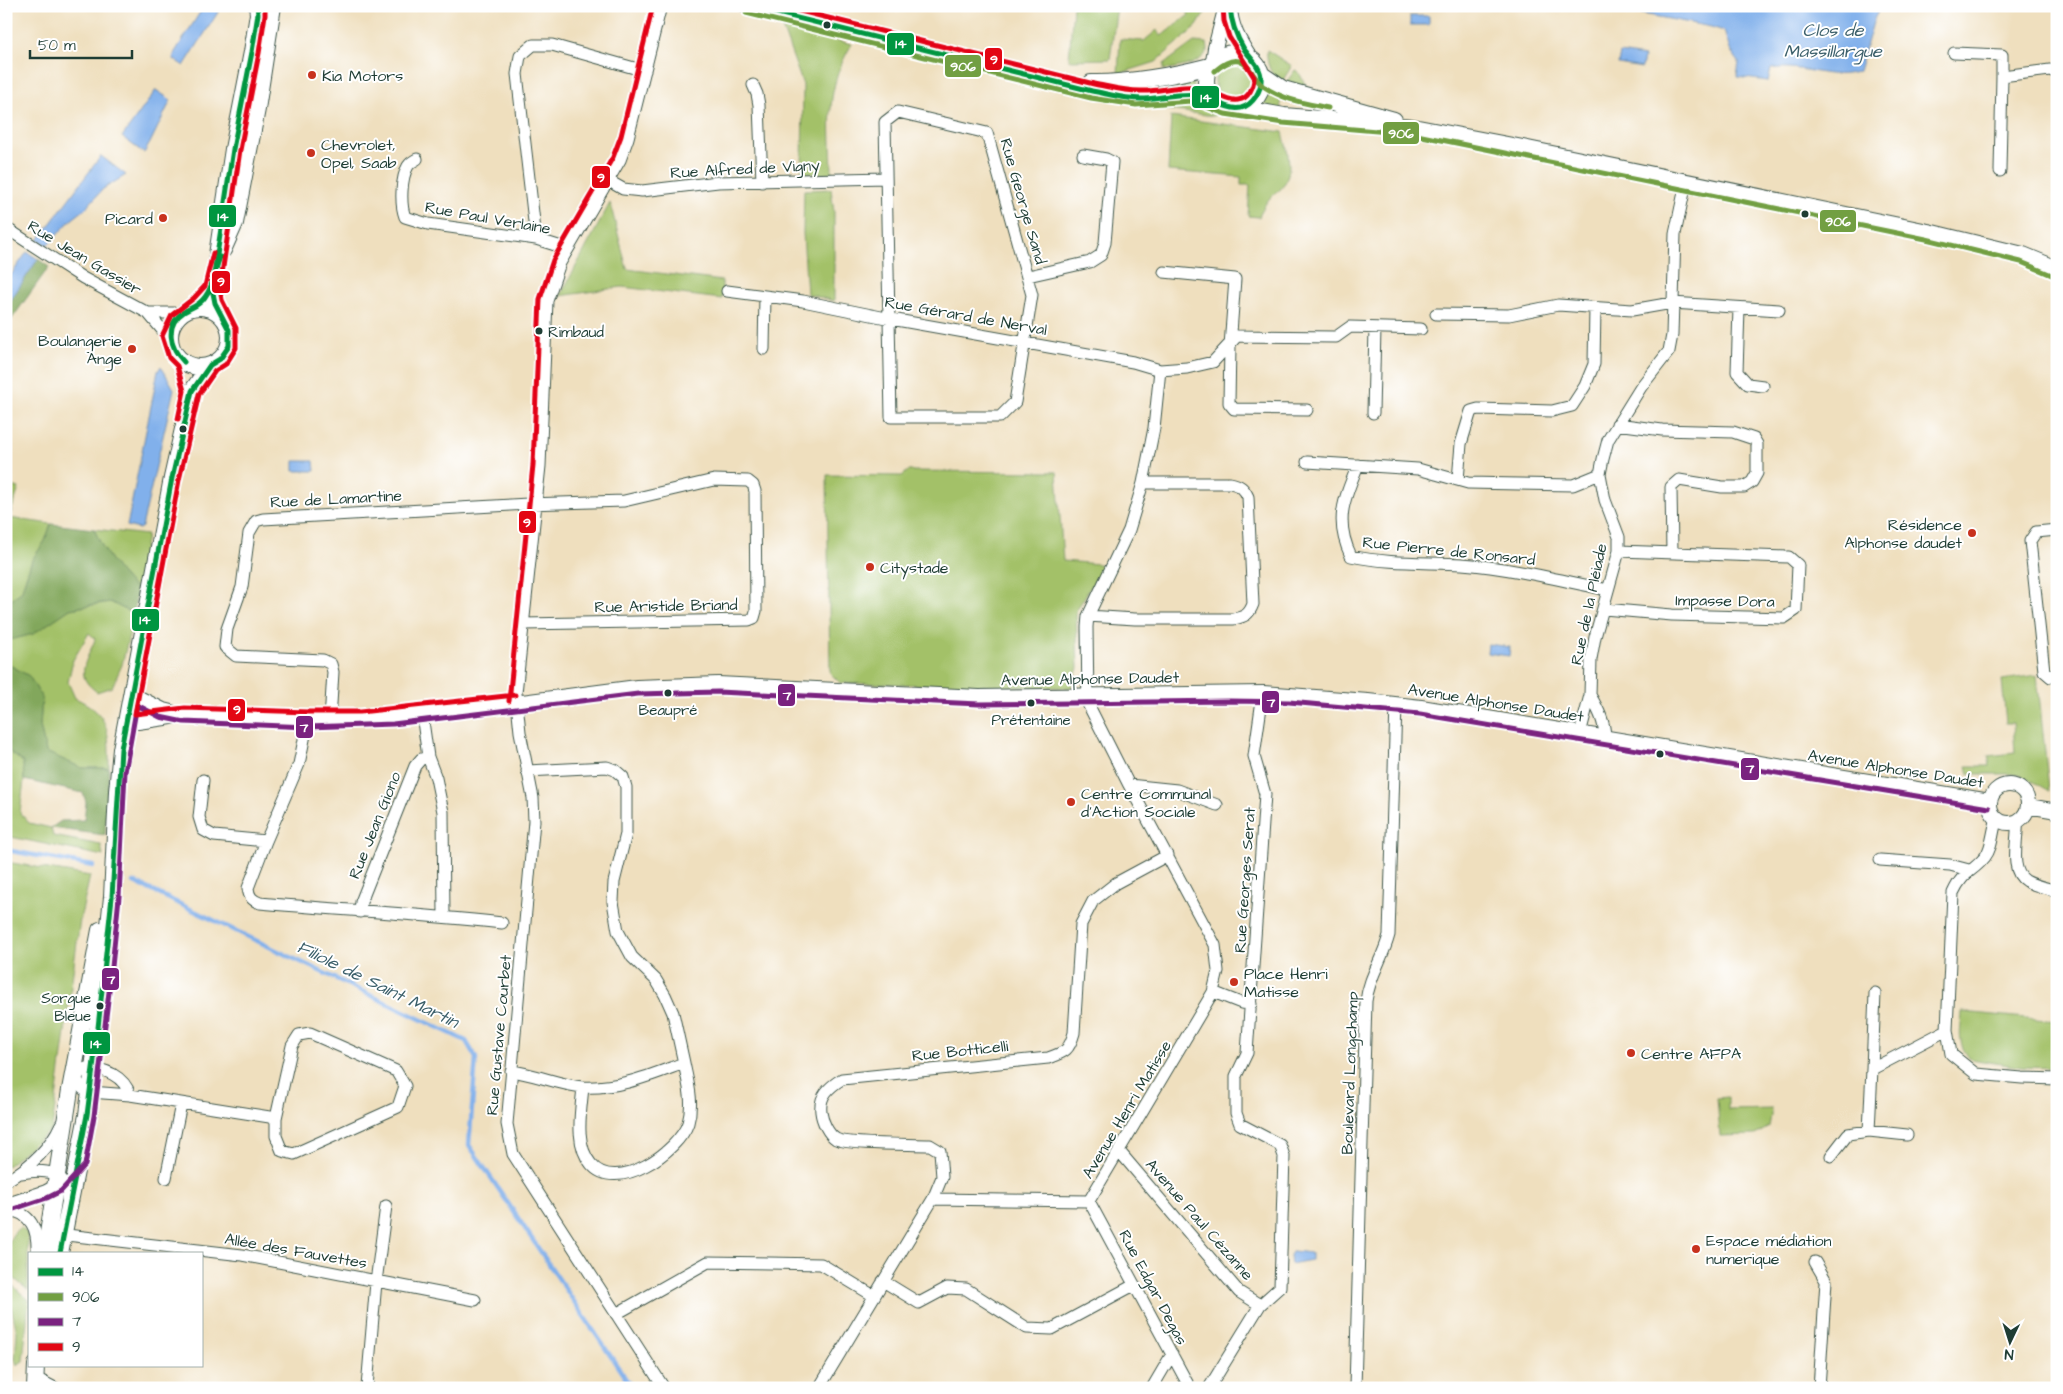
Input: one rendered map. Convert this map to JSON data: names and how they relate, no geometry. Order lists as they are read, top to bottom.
{
  "streets": {
    "street": [
      "Rue Alfred de Vigny",
      "Rue George Sand",
      "Rue Paul Verlaine",
      "Rue Jean Gassier",
      "Rue Gérard de Nerval",
      "Rue de Lamartine",
      "Rue Pierre de Ronsard",
      "Impasse Dora",
      "Rue de la Pléiade",
      "Rue Aristide Briand",
      "Avenue Alphonse Daudet",
      "Rue Jean Giono",
      "Rue Georges Serat",
      "Rue Gustave Courbet",
      "Rue Botticelli",
      "Boulevard Longchamp",
      "Avenue Henri Matisse",
      "Avenue Paul Cézanne",
      "Allée des Fauvettes",
      "Rue Edgar Degas"
    ]
  },
  "crossings": [
    ["Rue Alfred de Vigny", "Rue George Sand"],
    ["Rue Alfred de Vigny", "Rue Gustave Courbet"],
    ["Rue George Sand", "Rue Gérard de Nerval"],
    ["Rue Paul Verlaine", "Rue Gustave Courbet"],
    ["Rue de Lamartine", "Rue Aristide Briand"],
    ["Rue de Lamartine", "Avenue Alphonse Daudet"],
    ["Rue de Lamartine", "Rue Gustave Courbet"],
    ["Rue Pierre de Ronsard", "Rue de la Pléiade"],
    ["Impasse Dora", "Rue de la Pléiade"],
    ["Rue de la Pléiade", "Avenue Alphonse Daudet"],
    ["Rue Aristide Briand", "Rue Gustave Courbet"],
    ["Avenue Alphonse Daudet", "Rue Georges Serat"],
    ["Avenue Alphonse Daudet", "Rue Gustave Courbet"],
    ["Avenue Alphonse Daudet", "Boulevard Longchamp"],
    ["Avenue Alphonse Daudet", "Avenue Henri Matisse"],
    ["Rue Georges Serat", "Avenue Paul Cézanne"],
    ["Rue Botticelli", "Avenue Henri Matisse"],
    ["Avenue Henri Matisse", "Avenue Paul Cézanne"],
    ["Avenue Henri Matisse", "Rue Edgar Degas"]
  ],
  "water": ["Clos de Massillargue", "Filiole de Saint Martin"],
  "places": [
    "Kia Motors",
    "Chevrolet, Opel, Saab",
    "Picard",
    "Rimbaud",
    "Boulangerie Ange",
    "Résidence Alphonse daudet",
    "Citystade",
    "Beaupré",
    "Prétentaine",
    "Centre Communal d'Action Sociale",
    "Place Henri Matisse",
    "Sorgue Bleue",
    "Centre AFPA",
    "Espace médiation numerique"
  ],
  "lines": [
    "transit line 14",
    "transit line 9",
    "transit line 906",
    "transit line 7"
  ],
  "legend": [
    "14",
    "906",
    "7",
    "9"
  ],
  "scale_bar": "50 m",
  "north": "bottom"
}
